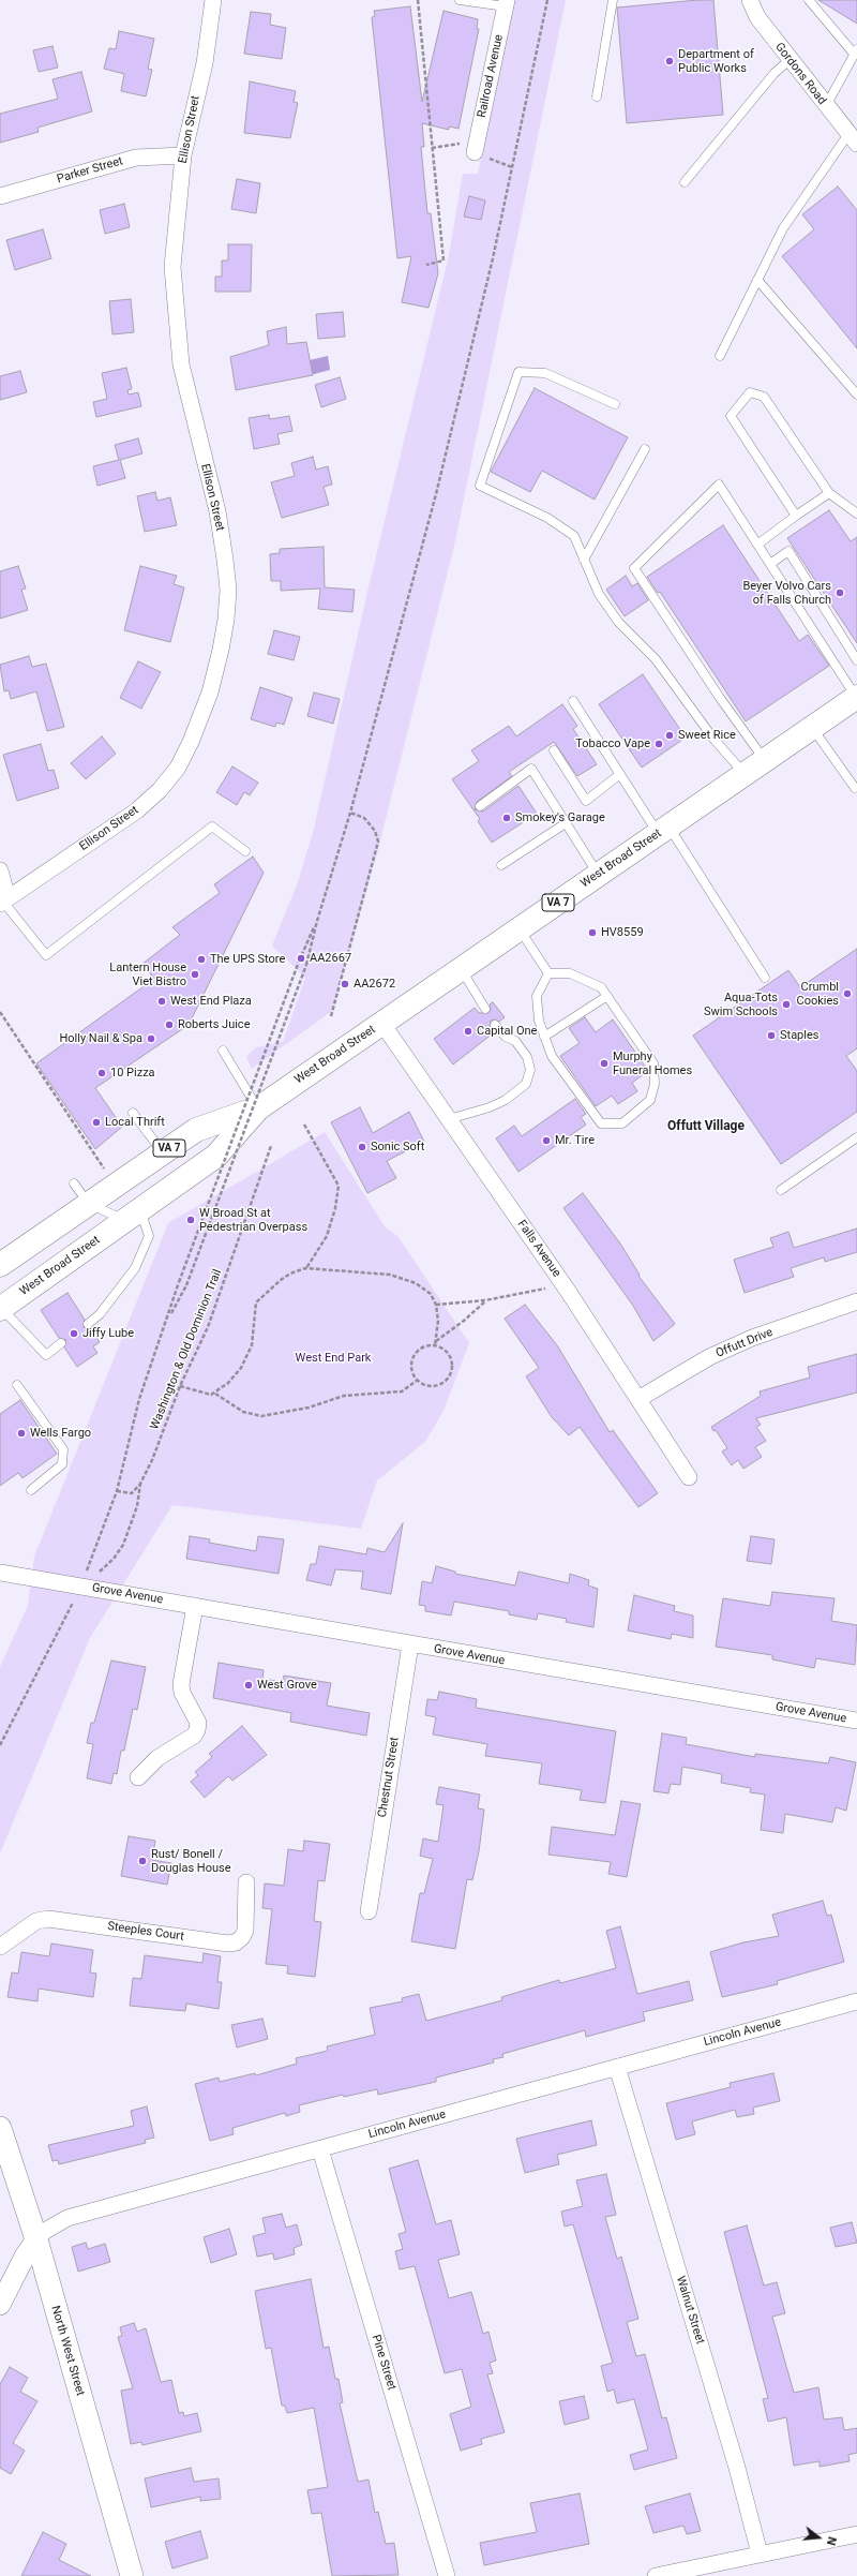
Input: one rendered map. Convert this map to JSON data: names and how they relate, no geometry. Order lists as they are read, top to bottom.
{
  "streets": {
    "main road": ["West Broad Street", "VA 7", "North West Street"],
    "street": [
      "Gordons Road",
      "Railroad Avenue",
      "Ellison Street",
      "Parker Street",
      "Falls Avenue",
      "Offutt Drive",
      "Grove Avenue",
      "Chestnut Street",
      "Steeples Court",
      "Lincoln Avenue",
      "Walnut Street",
      "Pine Street"
    ],
    "path": ["Washington & Old Dominion Trail"]
  },
  "crossings": [
    ["Ellison Street", "Parker Street"],
    ["West Broad Street", "Falls Avenue"],
    ["Falls Avenue", "Offutt Drive"],
    ["Washington & Old Dominion Trail", "Grove Avenue"],
    ["Grove Avenue", "Chestnut Street"],
    ["Lincoln Avenue", "Walnut Street"],
    ["Lincoln Avenue", "North West Street"],
    ["Lincoln Avenue", "Pine Street"]
  ],
  "districts": ["Offutt Village"],
  "parks": ["West End Park"],
  "places": [
    "Department of Public Works",
    "Beyer Volvo Cars of Falls Church",
    "Sweet Rice",
    "Tobacco Vape",
    "Smokey's Garage",
    "HV8559",
    "AA2667",
    "The UPS Store",
    "Lantern House Viet Bistro",
    "AA2672",
    "Crumbl Cookies",
    "West End Plaza",
    "Aqua-Tots Swim Schools",
    "Roberts Juice",
    "Capital One",
    "Staples",
    "Holly Nail & Spa",
    "Murphy Funeral Homes",
    "10 Pizza",
    "Local Thrift",
    "Mr. Tire",
    "Sonic Soft",
    "W Broad St at Pedestrian Overpass",
    "Jiffy Lube",
    "Wells Fargo",
    "West Grove",
    "Rust/ Bonell / Douglas House"
  ],
  "north": "right"
}
